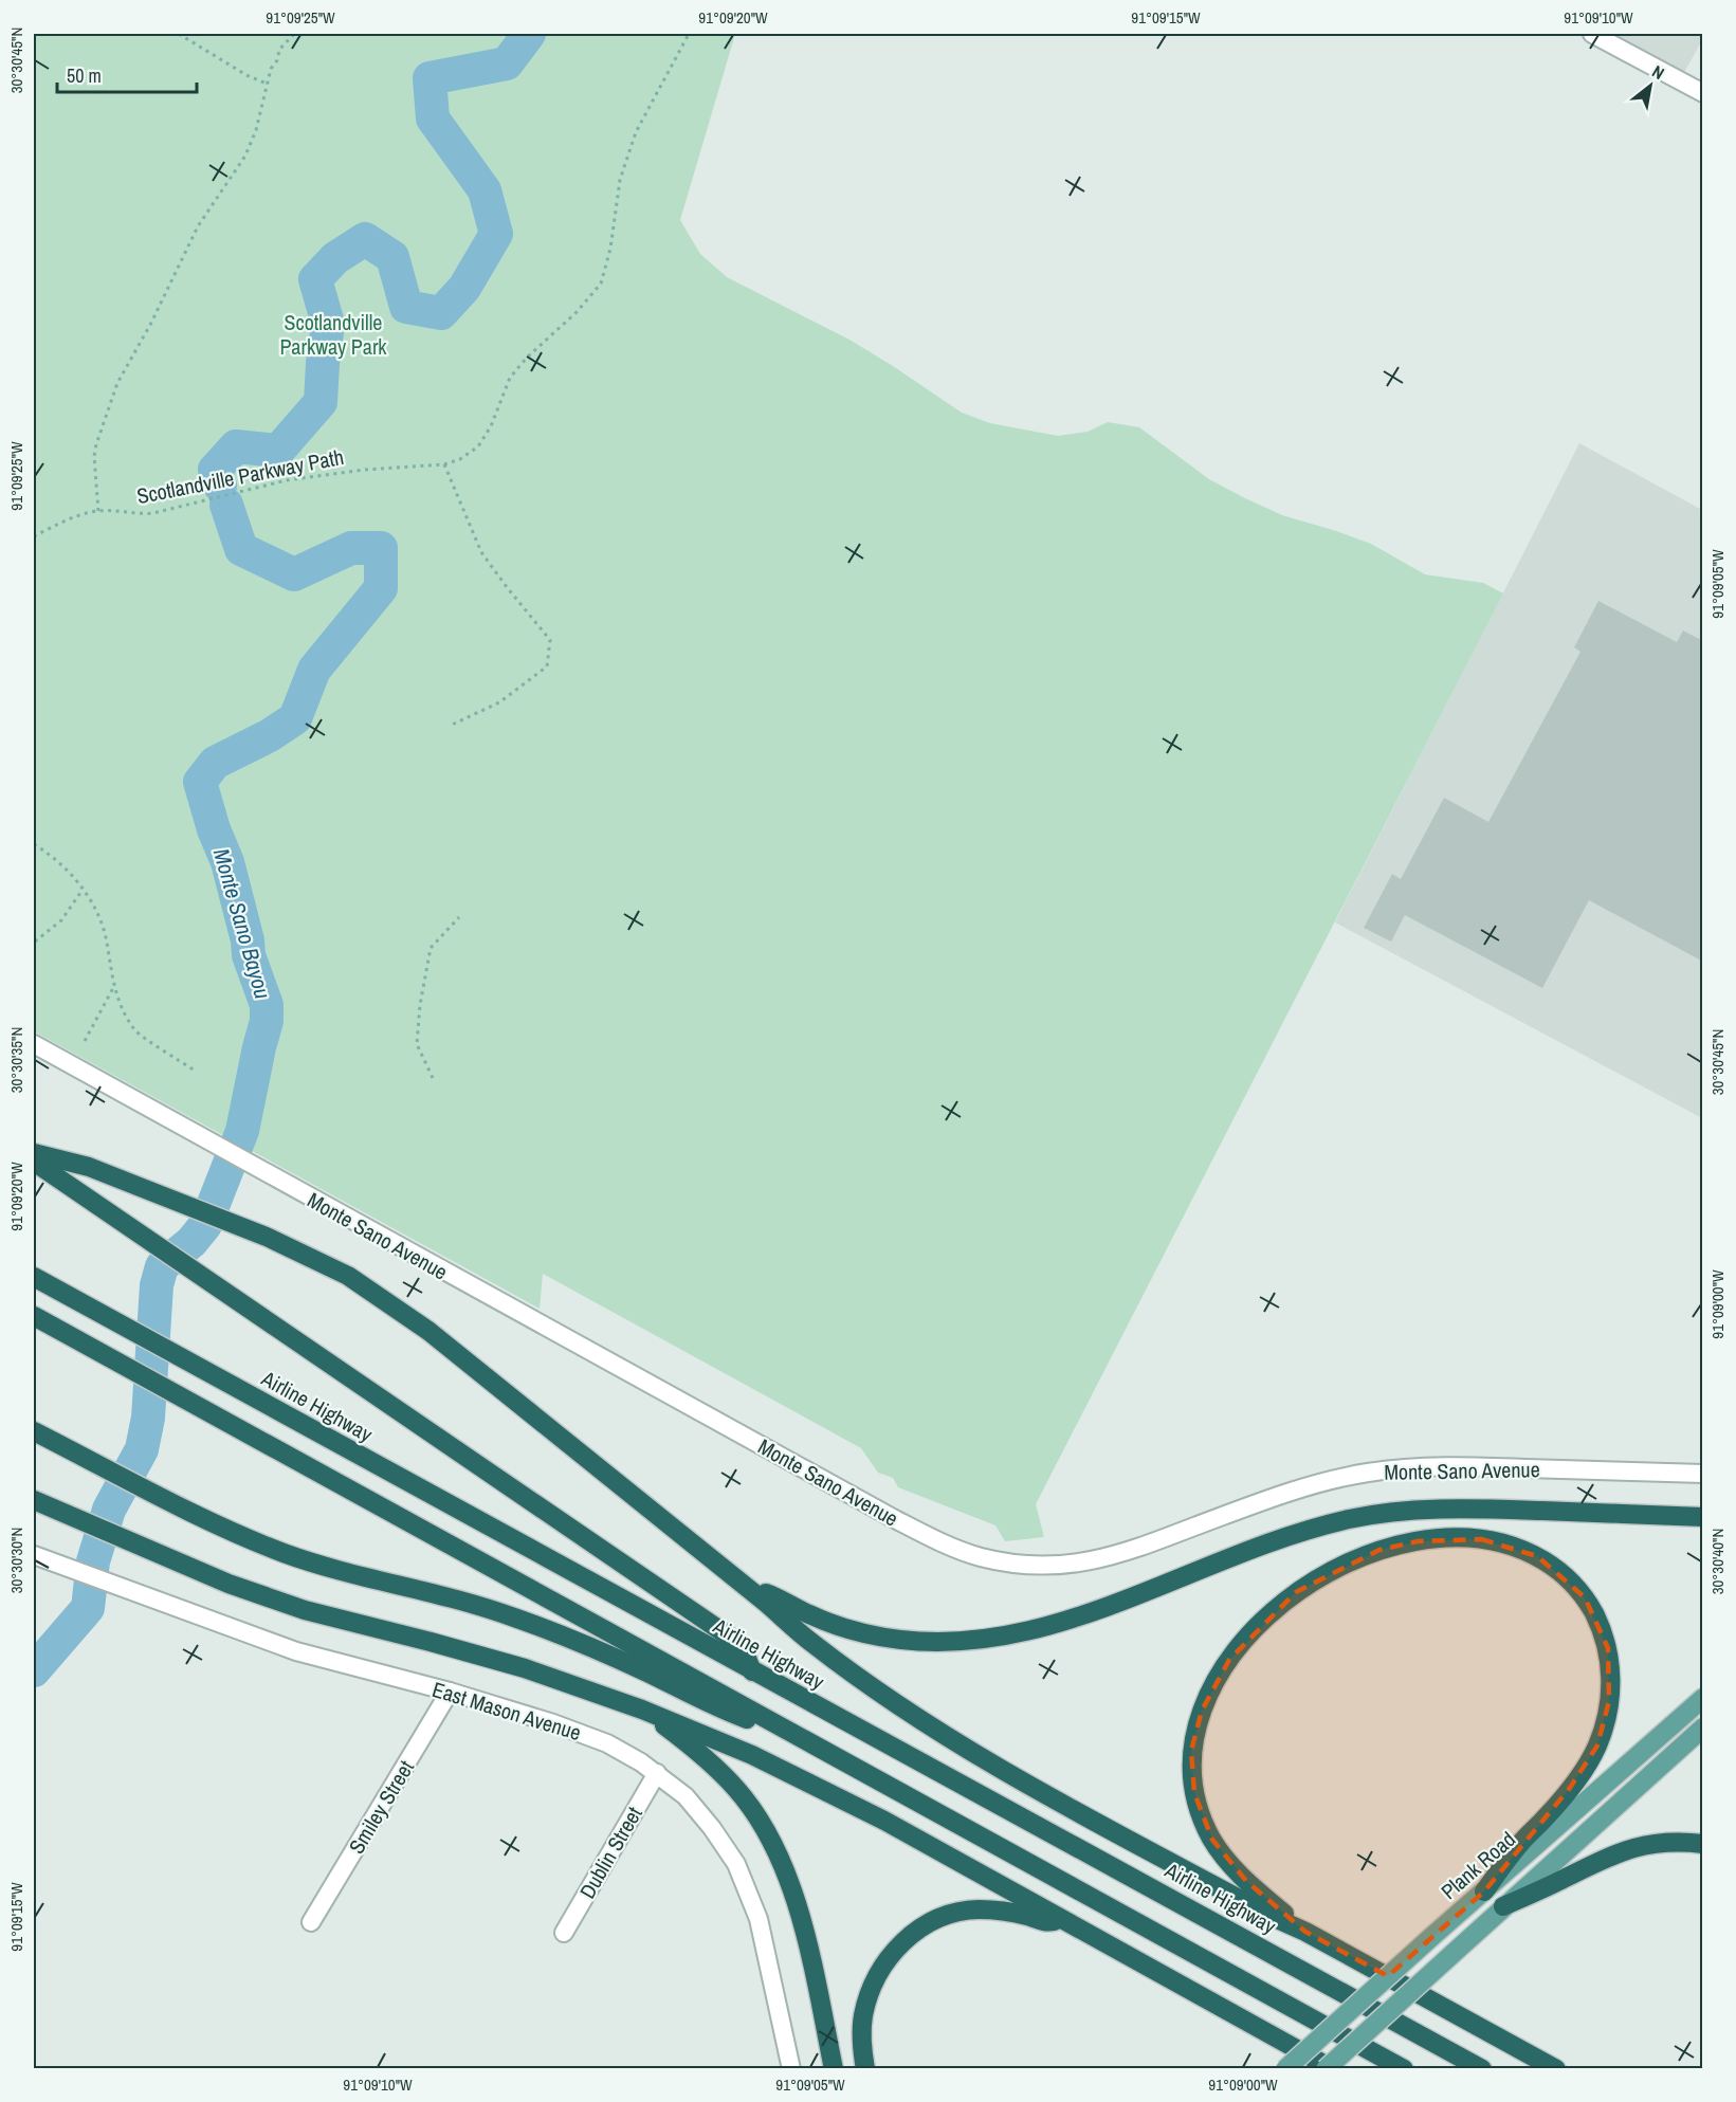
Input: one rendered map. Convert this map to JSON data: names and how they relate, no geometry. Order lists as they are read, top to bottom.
{
  "streets": {
    "highway": ["Airline Highway"],
    "main road": ["Plank Road"],
    "street": [
      "Monte Sano Avenue",
      "East Mason Avenue",
      "Smiley Street",
      "Dublin Street"
    ],
    "path": ["Scotlandville Parkway Path"]
  },
  "crossings": [
    ["East Mason Avenue", "Smiley Street"],
    ["East Mason Avenue", "Dublin Street"]
  ],
  "water": ["Monte Sano Bayou"],
  "parks": ["Scotlandville Parkway Park"],
  "scale_bar": "50 m",
  "north": "top right",
  "coordinates": [
    "91°09'25\"W",
    "91°09'20\"W",
    "91°09'15\"W",
    "91°09'10\"W",
    "30°30'45\"N",
    "91°09'05\"W",
    "30°30'35\"N",
    "91°09'00\"W",
    "30°30'30\"N",
    "30°30'40\"N"
  ]
}
